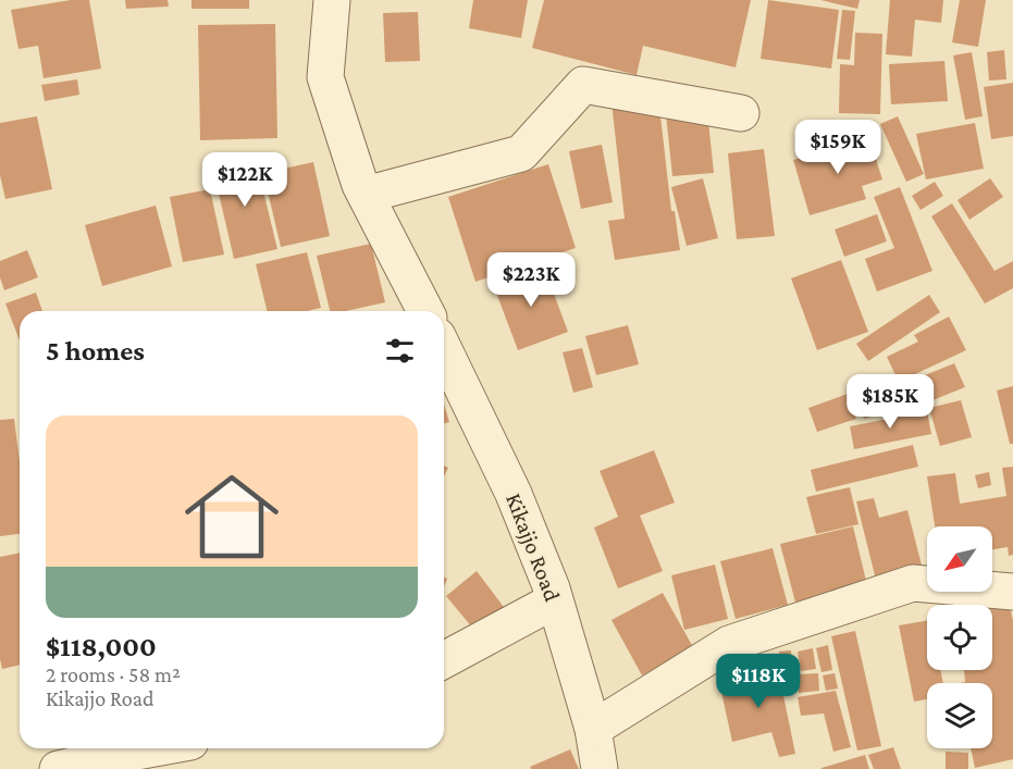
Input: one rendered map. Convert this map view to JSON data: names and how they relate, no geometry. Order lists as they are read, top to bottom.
{
  "streets": {
    "street": ["Kikajjo Road"]
  },
  "north": "bottom left",
  "page": {
    "price": [
      "$159K",
      "$122K",
      "$223K",
      "$185K",
      "$118K"
    ],
    "heading": "5 homes",
    "list": [
      {
        "name": "$118,000",
        "note": "2 rooms · 58 m² · Kikajjo Road"
      }
    ]
  }
}
